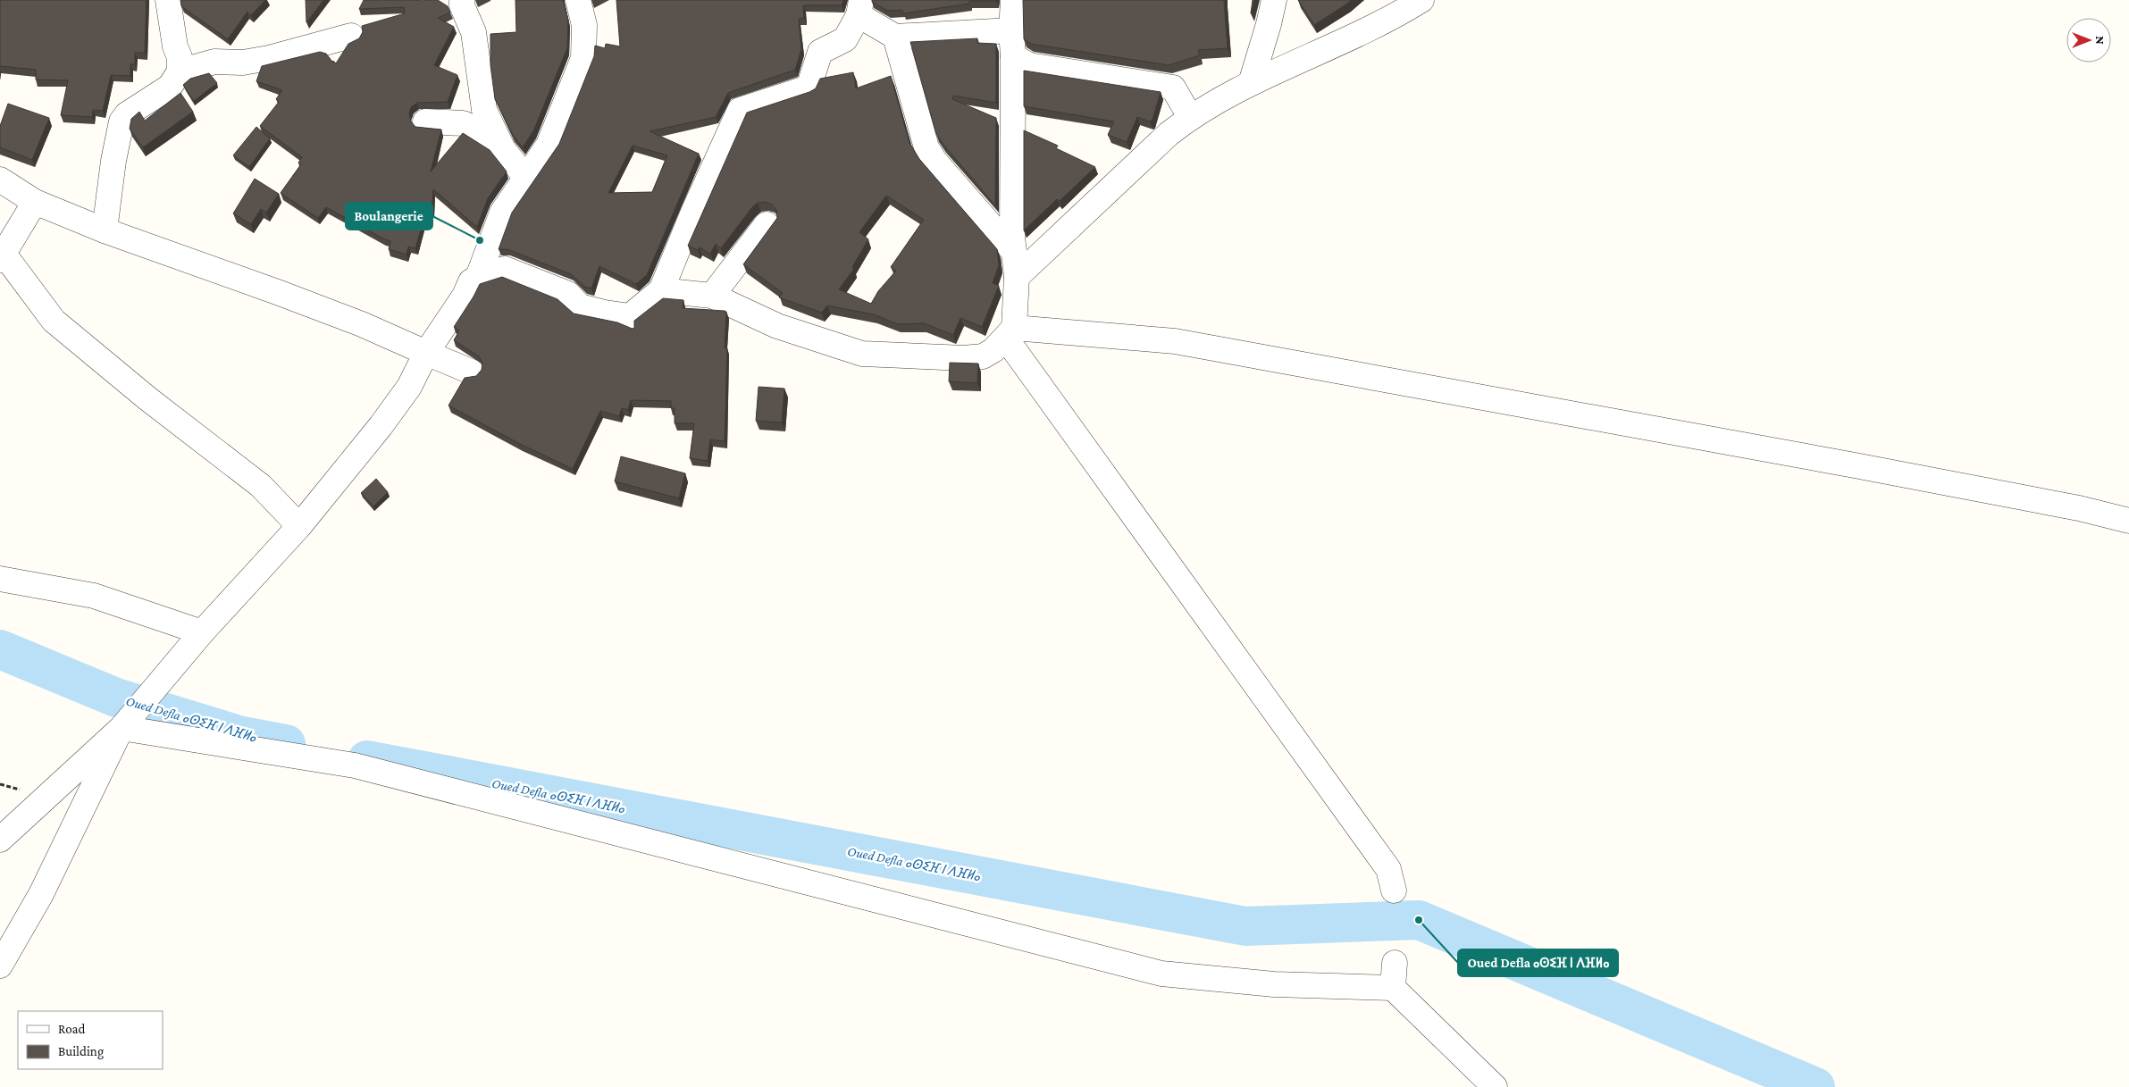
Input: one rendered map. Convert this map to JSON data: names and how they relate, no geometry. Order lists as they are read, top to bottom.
{
  "water": ["Oued Defla ⴰⵙⵉⴼ ⵏ ⴷⴼⵍⴰ"],
  "places": ["Boulangerie", "Oued Defla ⴰⵙⵉⴼ ⵏ ⴷⴼⵍⴰ"],
  "legend": ["Road", "Building"],
  "north": "right"
}
